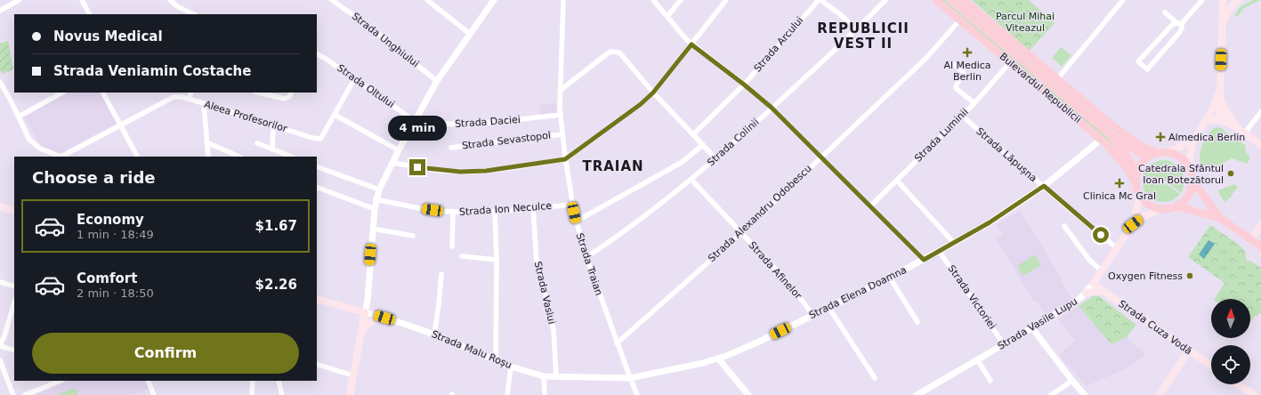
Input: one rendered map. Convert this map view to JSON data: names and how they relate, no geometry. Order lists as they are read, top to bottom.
{
  "streets": {
    "main road": [
      "Bulevardul Republicii",
      "Strada Vasile Lupu",
      "Strada Cuza Vodă",
      "Strada Malu Roșu"
    ],
    "street": [
      "Strada Unghiului",
      "Strada Arcului",
      "Strada Oltului",
      "Aleea Profesorilor",
      "Strada Daciei",
      "Strada Luminii",
      "Strada Sevastopol",
      "Strada Colinii",
      "Strada Lăpușna",
      "Strada Ion Neculce",
      "Strada Alexandru Odobescu",
      "Strada Traian",
      "Strada Afinelor",
      "Strada Vaslui",
      "Strada Elena Doamna",
      "Strada Victoriei"
    ]
  },
  "crossings": [
    ["Strada Oltului", "Strada Daciei"],
    ["Bulevardul Republicii", "Strada Luminii"],
    ["Bulevardul Republicii", "Strada Alexandru Odobescu"],
    ["Bulevardul Republicii", "Strada Elena Doamna"],
    ["Bulevardul Republicii", "Strada Vasile Lupu"],
    ["Strada Daciei", "Strada Traian"],
    ["Strada Luminii", "Strada Lăpușna"],
    ["Strada Sevastopol", "Strada Traian"],
    ["Strada Colinii", "Strada Traian"],
    ["Strada Colinii", "Strada Afinelor"],
    ["Strada Lăpușna", "Strada Elena Doamna"],
    ["Strada Lăpușna", "Strada Vasile Lupu"],
    ["Strada Ion Neculce", "Strada Traian"],
    ["Strada Ion Neculce", "Strada Vaslui"],
    ["Strada Alexandru Odobescu", "Strada Traian"],
    ["Strada Alexandru Odobescu", "Strada Afinelor"],
    ["Strada Traian", "Strada Elena Doamna"],
    ["Strada Traian", "Strada Malu Roșu"],
    ["Strada Afinelor", "Strada Elena Doamna"],
    ["Strada Vaslui", "Strada Malu Roșu"],
    ["Strada Elena Doamna", "Strada Victoriei"],
    ["Strada Elena Doamna", "Strada Malu Roșu"],
    ["Strada Victoriei", "Strada Vasile Lupu"],
    ["Strada Vasile Lupu", "Strada Cuza Vodă"]
  ],
  "districts": ["REPUBLICII VEST II", "TRAIAN"],
  "parks": ["Parcul Mihai Viteazul"],
  "places": {
    "health": ["Al Medica Berlin", "Almedica Berlin", "Clinica Mc Gral"],
    "other": ["Catedrala Sfântul Ioan Botezătorul", "Oxygen Fitness"]
  },
  "north": "top",
  "page": {
    "banner": ["Novus Medical", "Strada Veniamin Costache"],
    "bubble": "4 min",
    "heading": "Choose a ride",
    "list": [
      {
        "name": "Economy",
        "note": "1 min · 18:49",
        "value": "$1.67"
      },
      {
        "name": "Comfort",
        "note": "2 min · 18:50",
        "value": "$2.26"
      }
    ],
    "buttons": "Confirm"
  }
}
